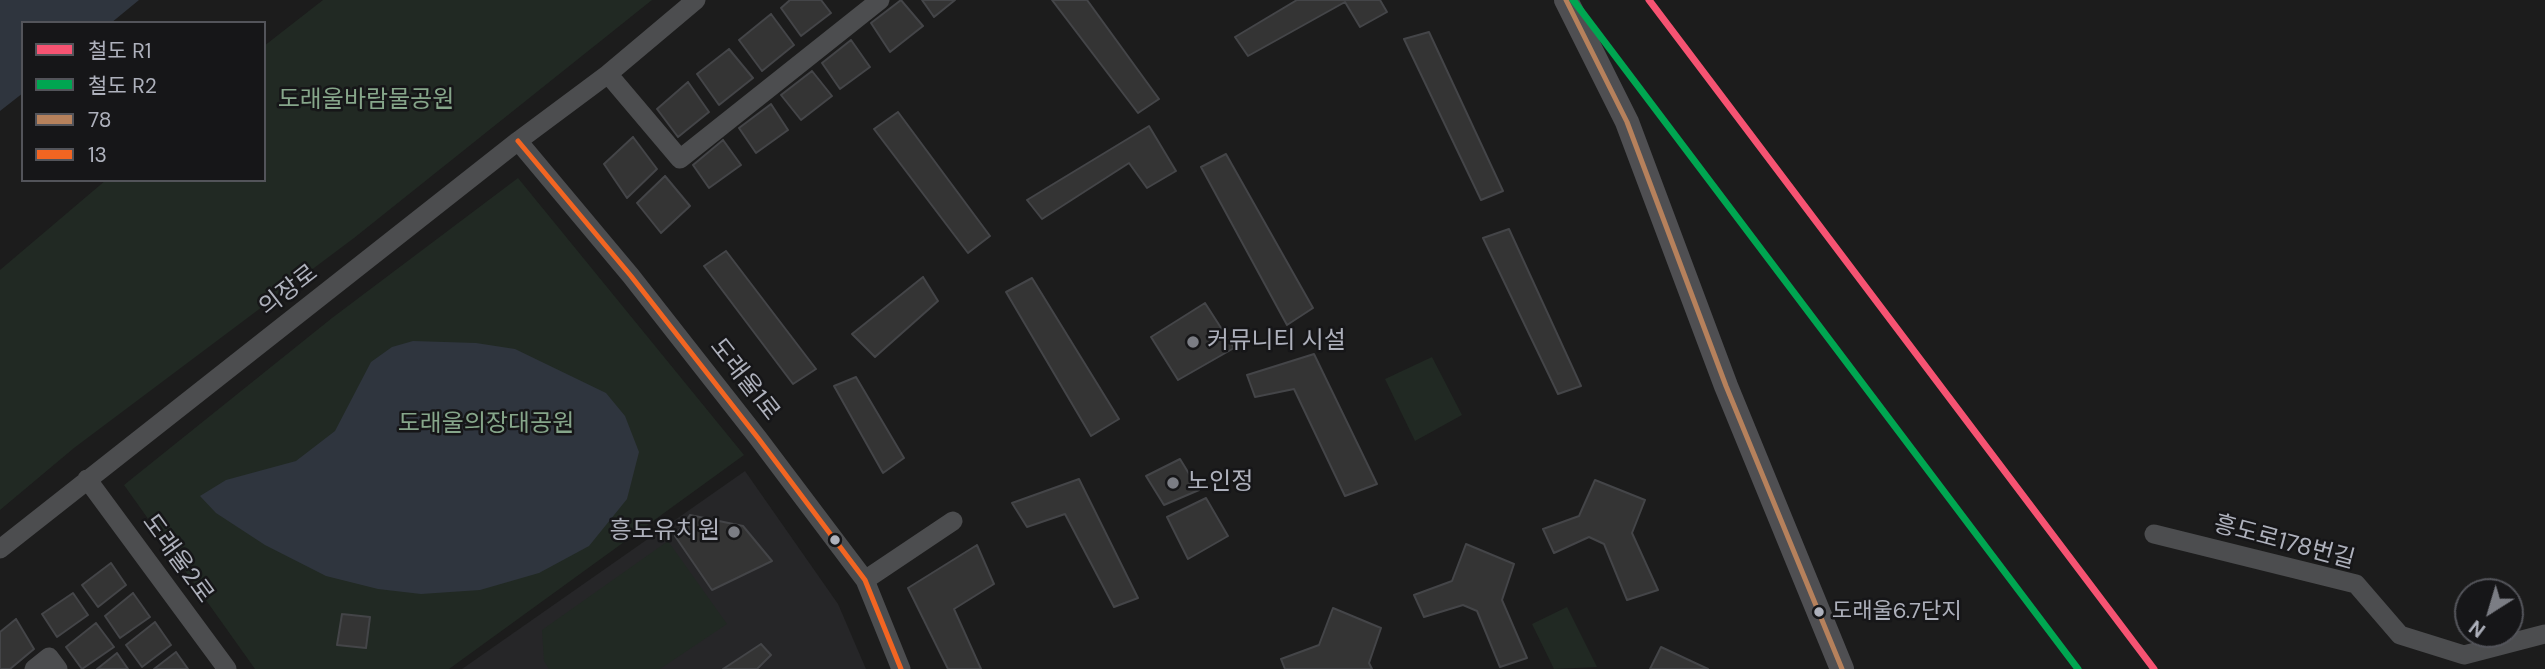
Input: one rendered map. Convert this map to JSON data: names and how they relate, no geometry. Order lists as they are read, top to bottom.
{
  "streets": {
    "street": [
      "의장로",
      "도래울1로",
      "흥도로178번길",
      "도래울2로"
    ]
  },
  "crossings": [
    ["의장로", "도래울1로"],
    ["의장로", "도래울2로"]
  ],
  "parks": ["도래울바람물공원", "도래울의장대공원"],
  "places": [
    "커뮤니티 시설",
    "노인정",
    "흥도유치원",
    "도래울6.7단지"
  ],
  "lines": [
    "rail line R1",
    "rail line R2",
    "transit line 78",
    "transit line 13"
  ],
  "legend": [
    "철도 R1",
    "철도 R2",
    "78",
    "13"
  ],
  "north": "bottom left"
}
